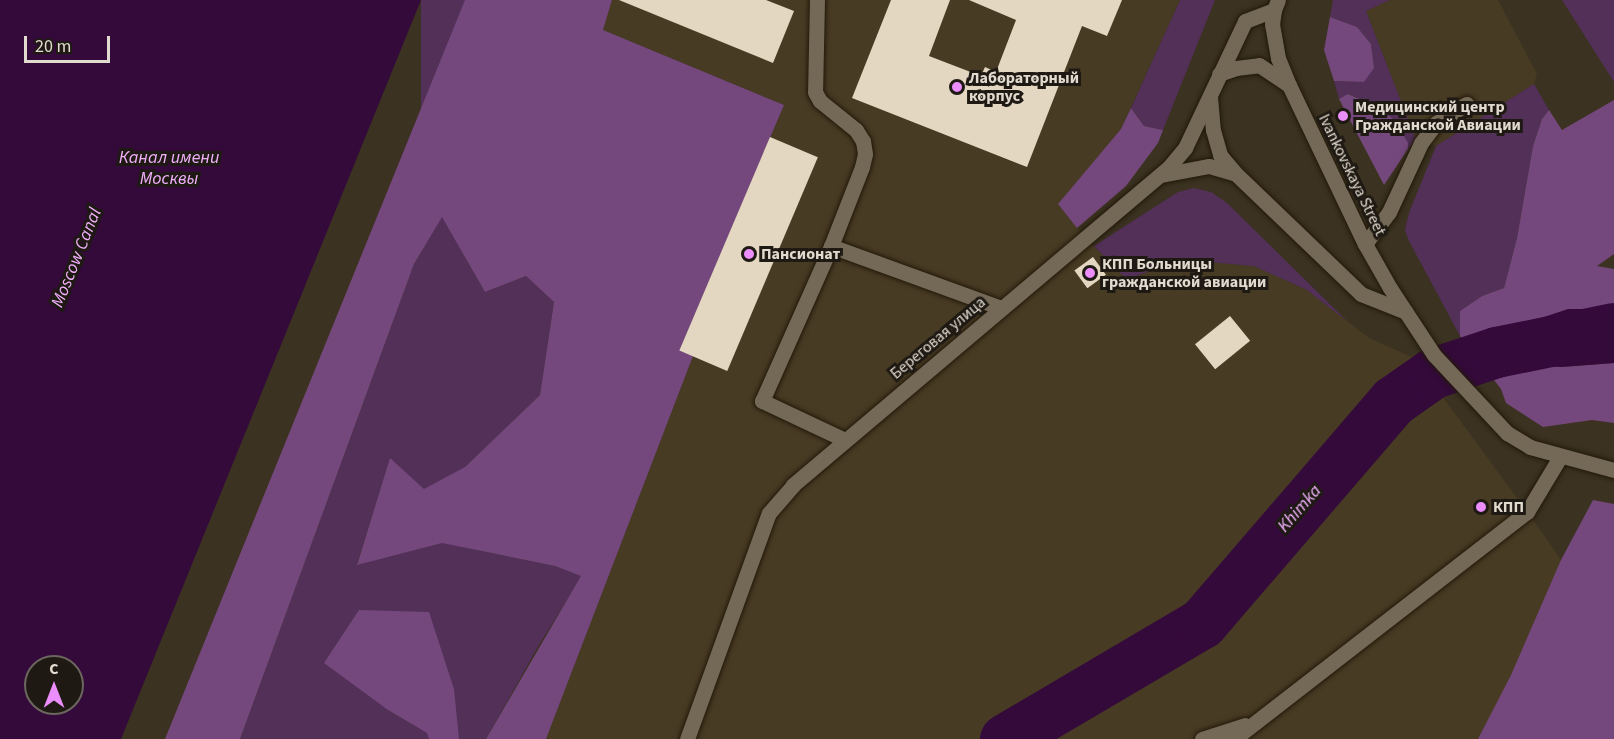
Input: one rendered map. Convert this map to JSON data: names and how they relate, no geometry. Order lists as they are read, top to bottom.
{
  "streets": {
    "street": ["Ivankovskaya Street", "Береговая улица"]
  },
  "crossings": [
    ["Ivankovskaya Street", "Береговая улица"]
  ],
  "water": ["Канал имени Москвы", "Moscow Canal", "Khimka"],
  "places": [
    "Лабораторный корпус",
    "Медицинский центр Гражданской Авиации",
    "Пансионат",
    "КПП Больницы гражданской авиации",
    "КПП"
  ],
  "scale_bar": "20 m",
  "north": "top"
}
